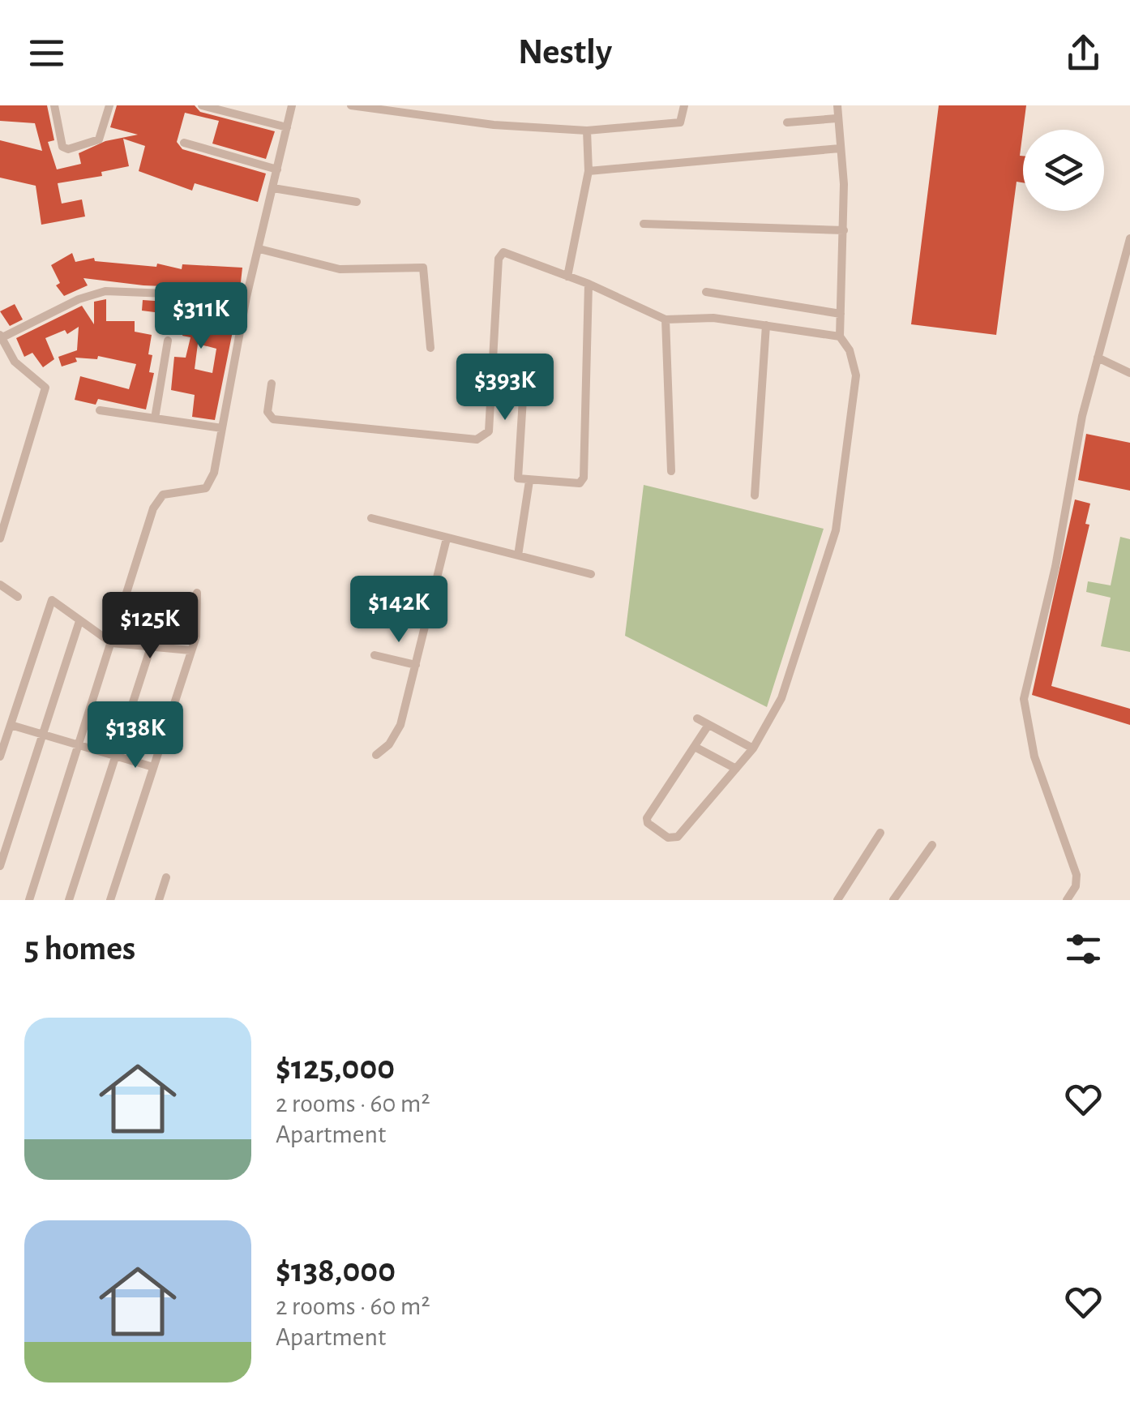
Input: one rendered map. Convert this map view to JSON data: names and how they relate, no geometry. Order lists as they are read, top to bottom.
{
  "page": {
    "header": "Nestly",
    "price": [
      "$311K",
      "$393K",
      "$142K",
      "$125K",
      "$138K"
    ],
    "heading": "5 homes",
    "list": [
      {
        "name": "$125,000",
        "note": "2 rooms · 60 m² · Apartment"
      },
      {
        "name": "$138,000",
        "note": "2 rooms · 60 m² · Apartment"
      }
    ]
  }
}
